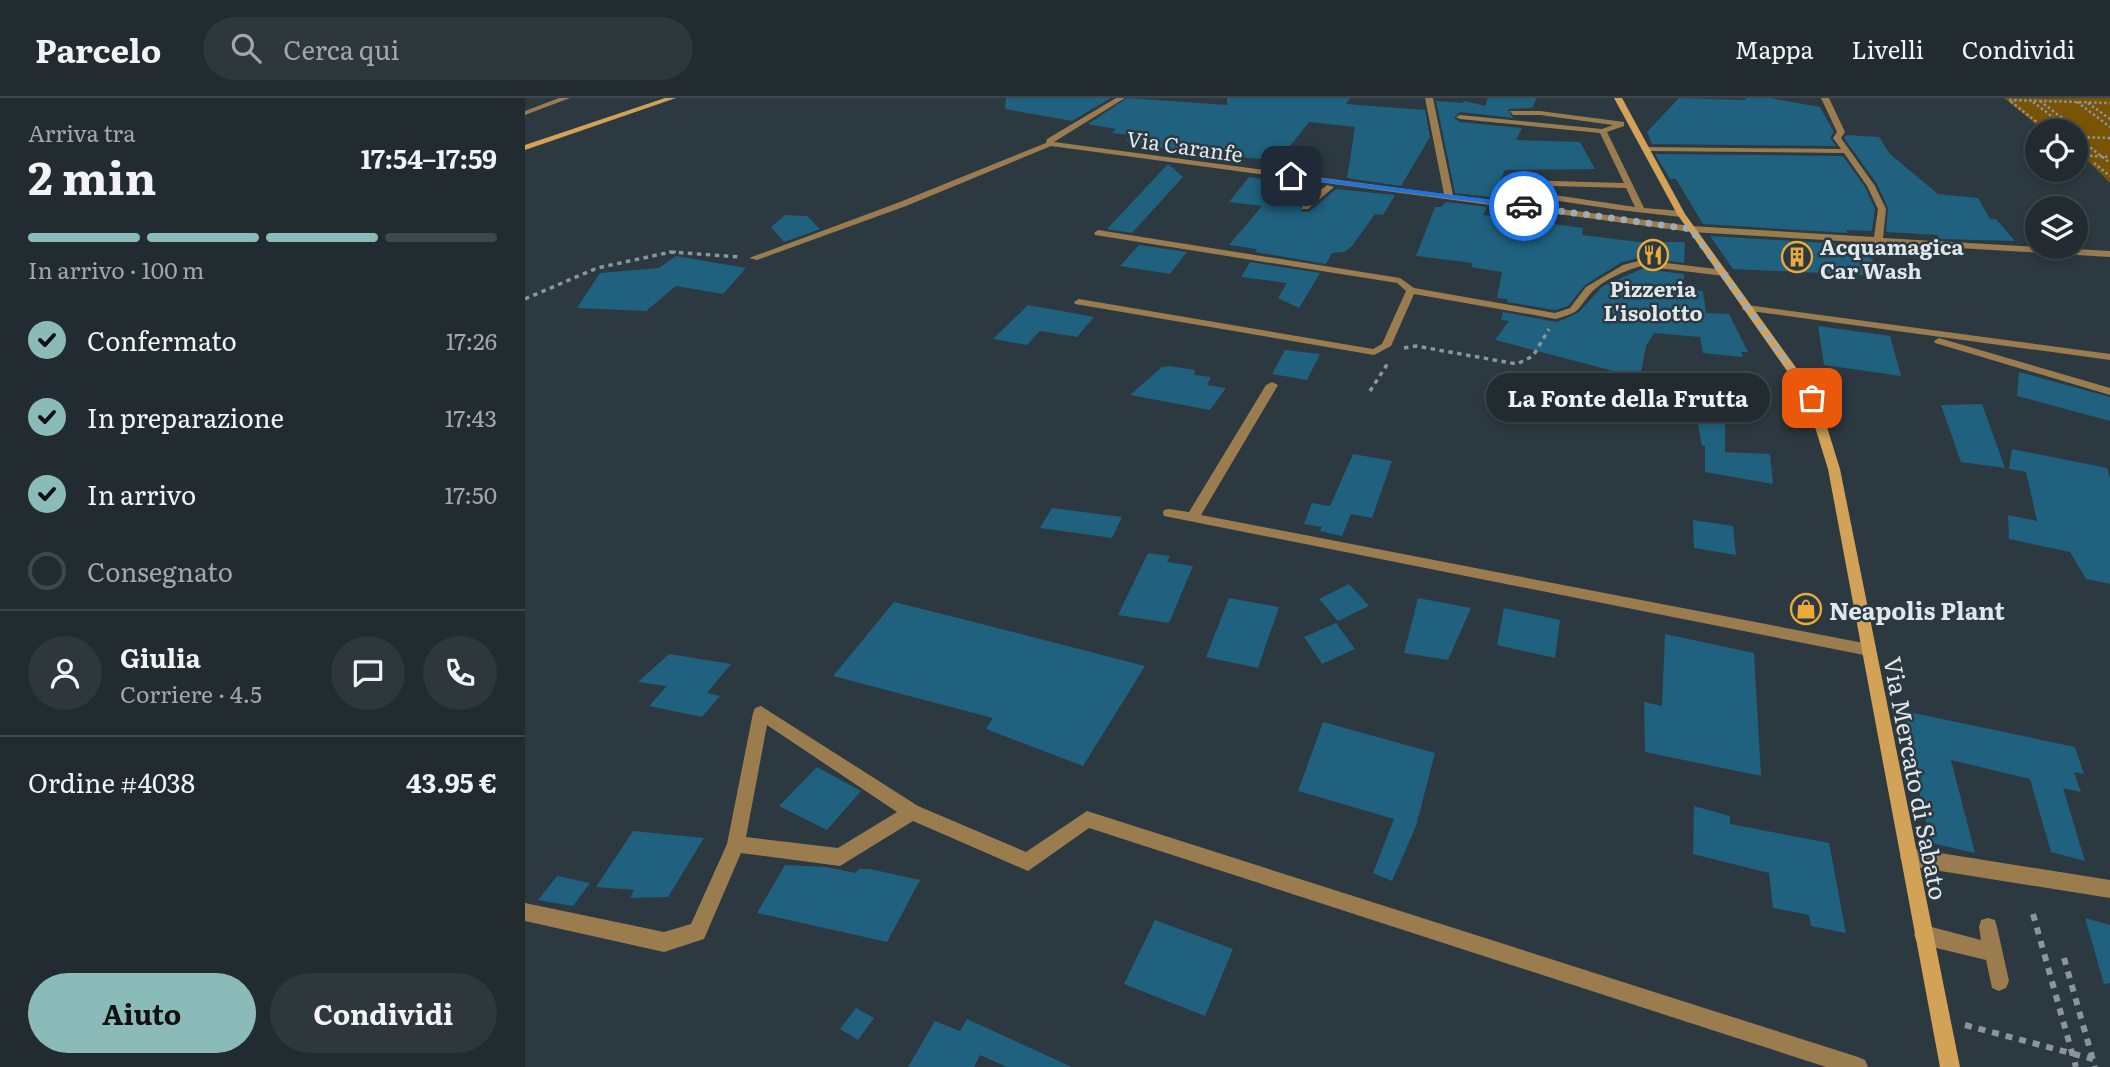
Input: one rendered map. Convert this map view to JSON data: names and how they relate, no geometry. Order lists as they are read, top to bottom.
{
  "streets": {
    "street": ["Via Caranfe", "Via Mercato di Sabato"]
  },
  "crossings": [
    ["Via Caranfe", "Via Mercato di Sabato"]
  ],
  "places": {
    "restaurant": ["Pizzeria L'isolotto"],
    "building": ["Acquamagica Car Wash"],
    "other": ["La Fonte della Frutta"],
    "shop": ["Neapolis Plant"]
  },
  "page": {
    "header": "Parcelo",
    "search": "Cerca qui",
    "nav": ["Mappa", "Livelli", "Condividi"],
    "heading": ["2 min", "Arriva tra", "17:54–17:59"],
    "panel": [
      "Giulia",
      "Corriere · 4.5",
      "Ordine #4038",
      "43.95 €"
    ],
    "bar": "In arrivo · 100 m",
    "list": [
      ["Confermato", "17:26"],
      ["In preparazione", "17:43"],
      ["In arrivo", "17:50"],
      "Consegnato"
    ],
    "bubble": "La Fonte della Frutta",
    "buttons": ["Aiuto", "Condividi"]
  }
}
